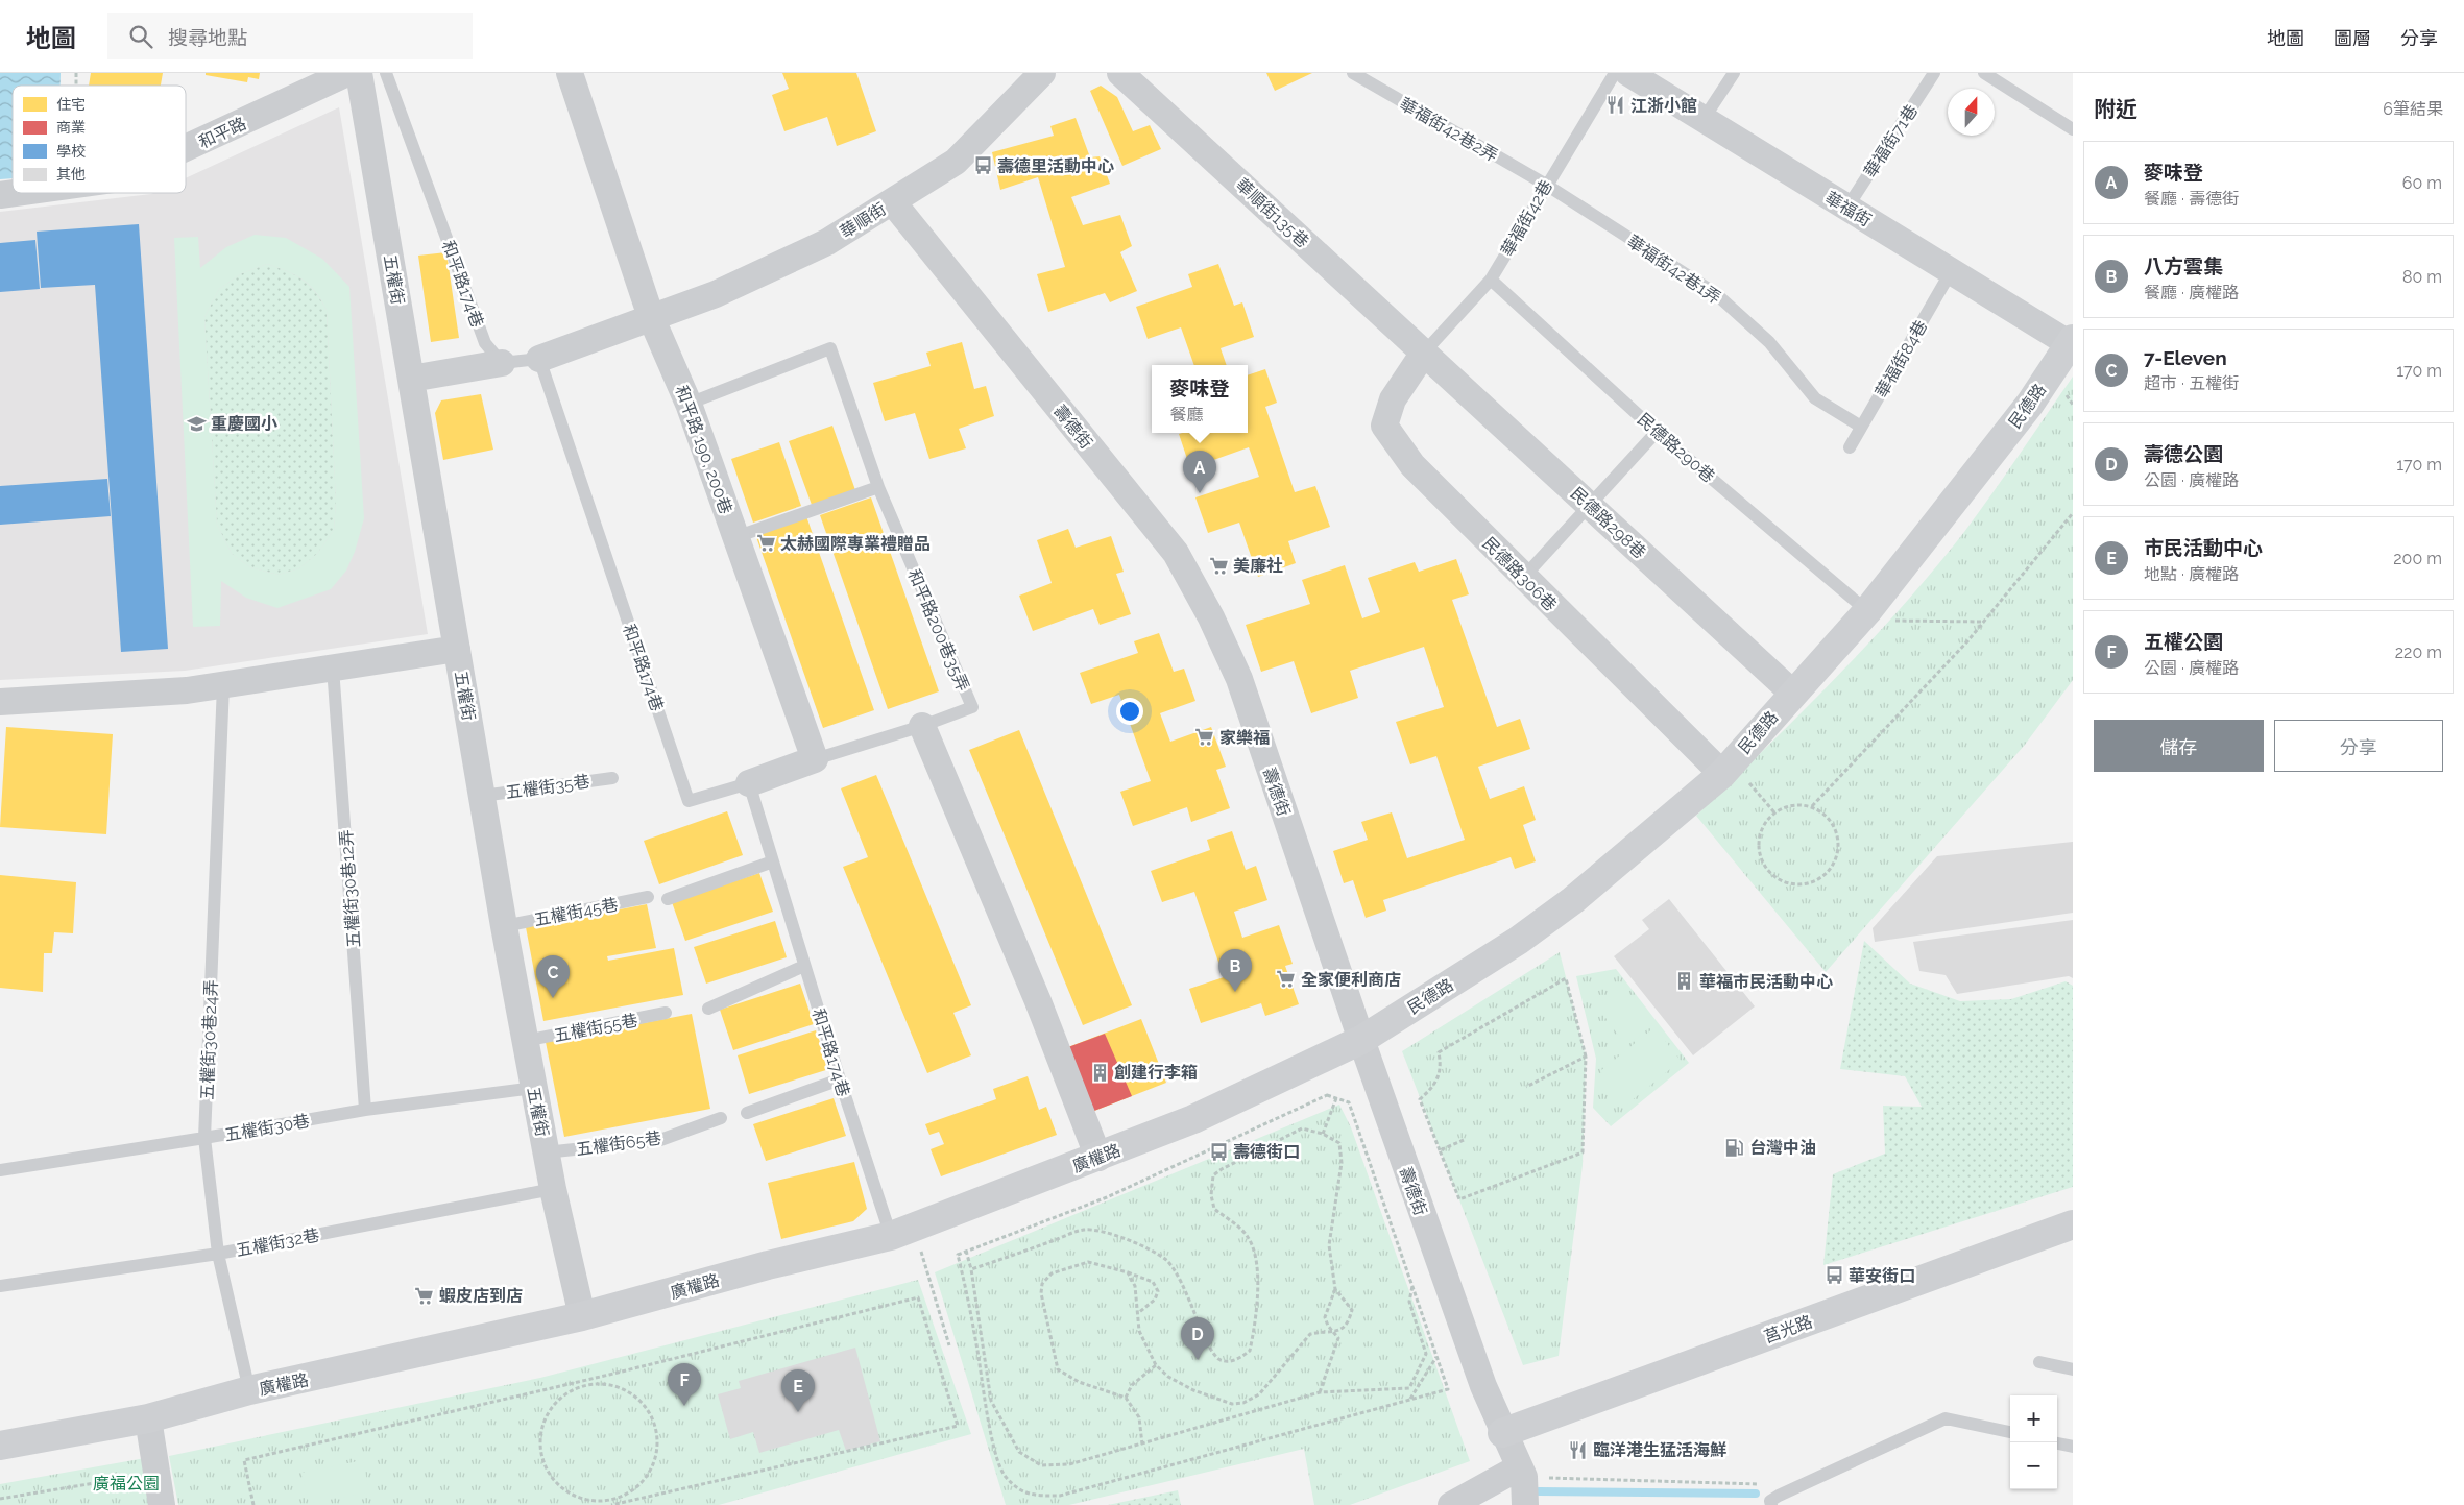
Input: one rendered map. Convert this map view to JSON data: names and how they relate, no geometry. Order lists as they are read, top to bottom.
{
  "streets": {
    "street": [
      "和平路",
      "華福街",
      "華順街135巷",
      "華順街",
      "五權街",
      "民德路",
      "壽德街",
      "和平路 190, 200巷",
      "民德路298巷",
      "民德路306巷",
      "廣權路",
      "莒光路"
    ],
    "lane": [
      "華福街42巷2弄",
      "華福街71巷",
      "華福街42巷",
      "華福街42巷1弄",
      "和平路174巷",
      "華福街84巷",
      "民德路290巷",
      "和平路200巷35弄",
      "五權街35巷",
      "五權街30巷12弄",
      "五權街45巷",
      "五權街55巷",
      "五權街30巷24弄",
      "五權街30巷",
      "五權街65巷",
      "五權街32巷"
    ]
  },
  "crossings": [
    ["華福街42巷2弄", "華福街42巷"],
    ["華福街42巷2弄", "華福街42巷1弄"],
    ["華福街71巷", "華福街"],
    ["華福街", "華福街84巷"],
    ["華福街", "民德路"],
    ["華順街135巷", "華福街42巷"],
    ["華順街135巷", "民德路298巷"],
    ["華順街135巷", "民德路306巷"],
    ["華福街42巷", "華福街42巷1弄"],
    ["華福街42巷", "民德路290巷"],
    ["華福街42巷", "民德路298巷"],
    ["華福街42巷", "民德路306巷"],
    ["華順街", "和平路174巷"],
    ["華順街", "壽德街"],
    ["華順街", "和平路 190, 200巷"],
    ["華福街42巷1弄", "華福街84巷"],
    ["五權街", "五權街35巷"],
    ["五權街", "五權街45巷"],
    ["五權街", "五權街55巷"],
    ["五權街", "五權街30巷"],
    ["五權街", "五權街65巷"],
    ["五權街", "廣權路"],
    ["五權街", "五權街32巷"],
    ["和平路174巷", "廣權路"],
    ["民德路", "壽德街"],
    ["民德路", "民德路290巷"],
    ["民德路", "民德路298巷"],
    ["民德路", "民德路306巷"],
    ["民德路", "廣權路"],
    ["壽德街", "廣權路"],
    ["壽德街", "莒光路"],
    ["和平路 190, 200巷", "和平路200巷35弄"],
    ["民德路298巷", "民德路306巷"],
    ["五權街30巷12弄", "五權街30巷"],
    ["五權街30巷24弄", "五權街30巷"],
    ["五權街30巷24弄", "廣權路"],
    ["五權街30巷24弄", "五權街32巷"]
  ],
  "parks": ["廣福公園"],
  "places": {
    "restaurant": ["江浙小館", "臨洋港生猛活海鮮"],
    "bus stop": ["壽德里活動中心", "壽德街口", "華安街口"],
    "school or university": ["重慶國小"],
    "supermarket": [
      "太赫國際專業禮贈品",
      "美廉社",
      "家樂福",
      "全家便利商店",
      "蝦皮店到店"
    ],
    "building": ["華福市民活動中心", "創建行李箱"],
    "fuel station": ["台灣中油"]
  },
  "legend": [
    "住宅",
    "商業",
    "學校",
    "其他"
  ],
  "north": "top",
  "page": {
    "header": "地圖",
    "search": "搜尋地點",
    "nav": ["地圖", "圖層", "分享"],
    "heading": ["附近", "6筆結果"],
    "list": [
      {
        "mark": "A",
        "name": "麥味登",
        "note": "餐廳 · 壽德街",
        "value": "60 m"
      },
      {
        "mark": "B",
        "name": "八方雲集",
        "note": "餐廳 · 廣權路",
        "value": "80 m"
      },
      {
        "mark": "C",
        "name": "7-Eleven",
        "note": "超市 · 五權街",
        "value": "170 m"
      },
      {
        "mark": "D",
        "name": "壽德公園",
        "note": "公園 · 廣權路",
        "value": "170 m"
      },
      {
        "mark": "E",
        "name": "市民活動中心",
        "note": "地點 · 廣權路",
        "value": "200 m"
      },
      {
        "mark": "F",
        "name": "五權公園",
        "note": "公園 · 廣權路",
        "value": "220 m"
      }
    ],
    "popup": ["麥味登", "餐廳"],
    "pins": [
      "A",
      "B",
      "C",
      "D",
      "F",
      "E"
    ],
    "buttons": ["儲存", "分享"],
    "map_buttons": ["+", "−"]
  }
}
